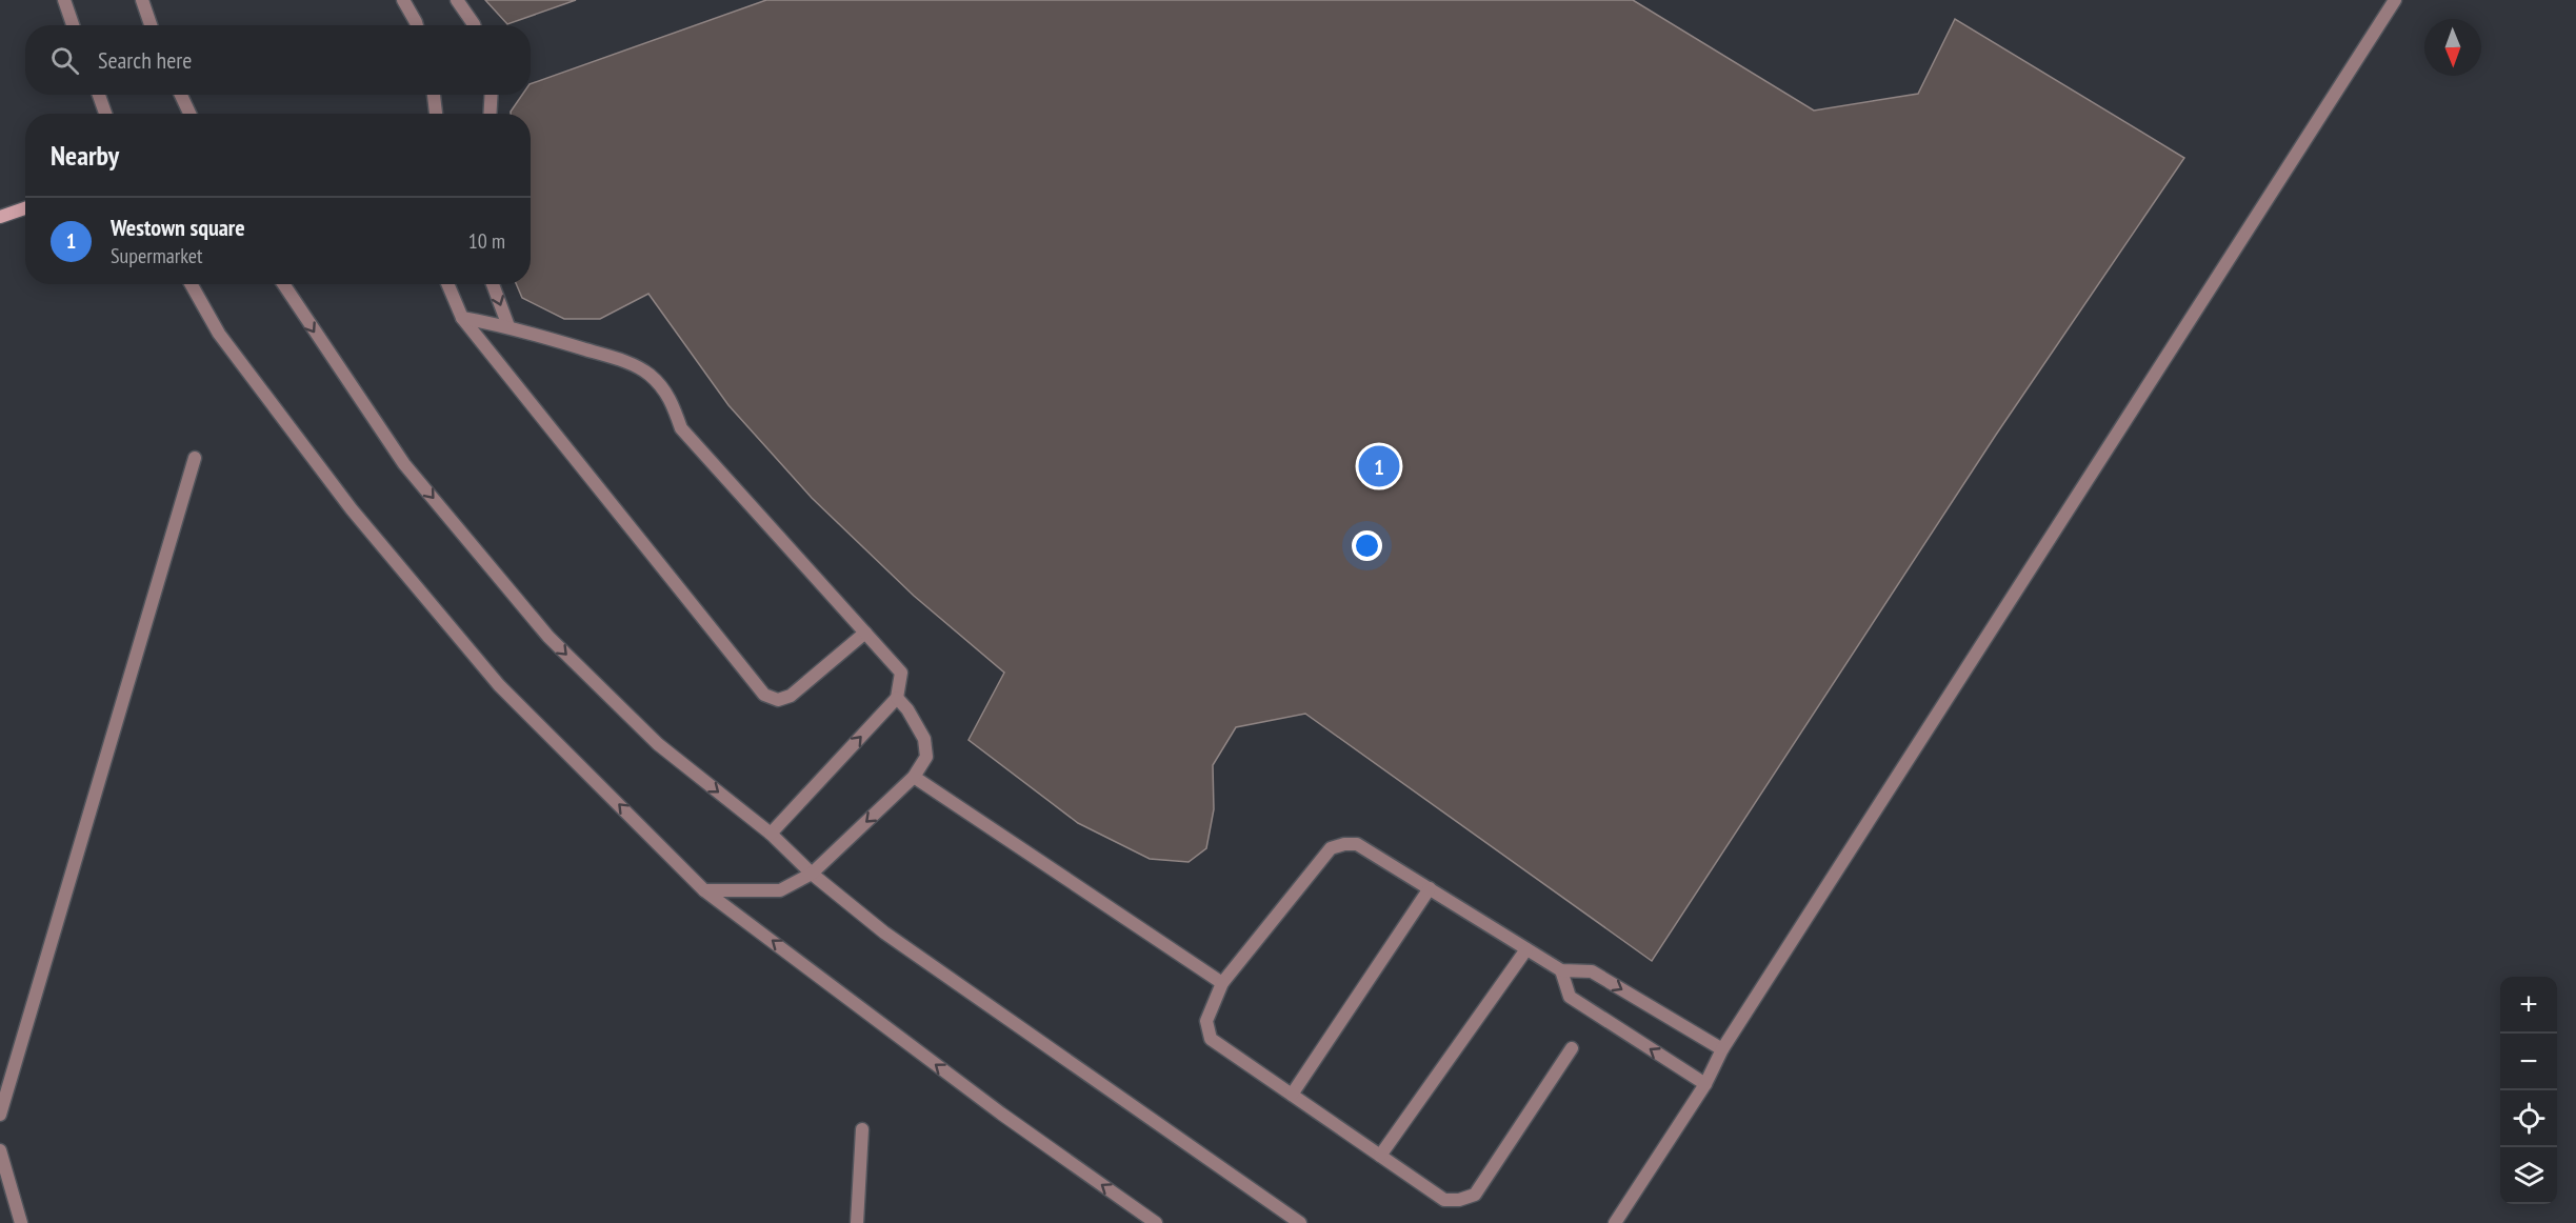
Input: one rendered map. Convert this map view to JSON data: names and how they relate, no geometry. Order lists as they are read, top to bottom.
{
  "north": "bottom",
  "page": {
    "search": "Search here",
    "heading": "Nearby",
    "list": [
      {
        "mark": "1",
        "name": "Westown square",
        "note": "Supermarket",
        "value": "10 m"
      }
    ],
    "pins": "1",
    "map_buttons": ["+", "−"]
  }
}
